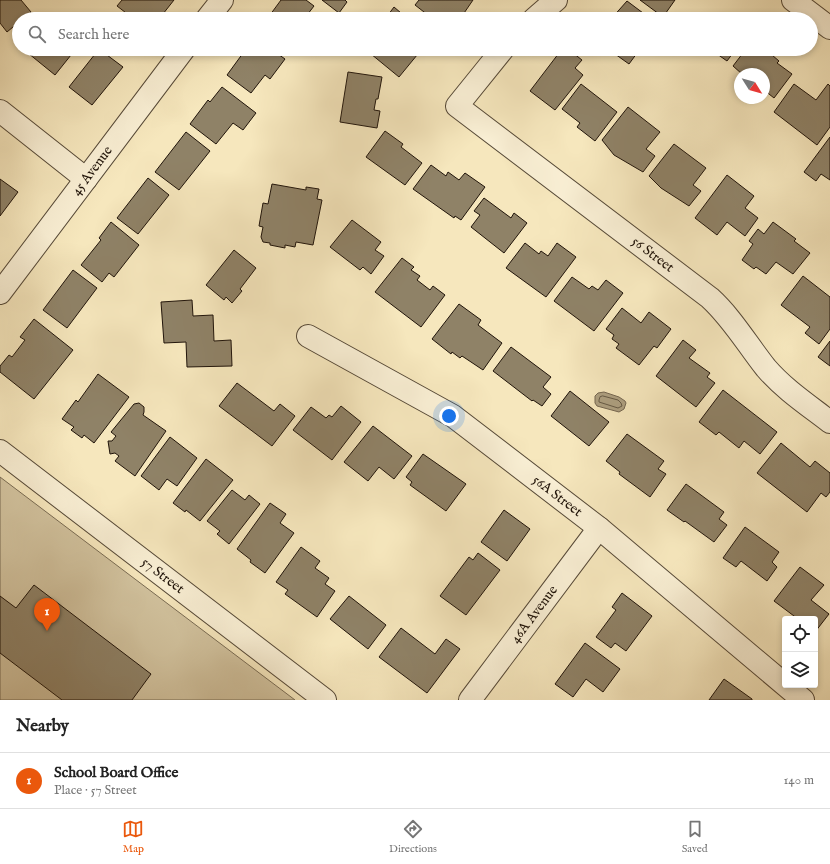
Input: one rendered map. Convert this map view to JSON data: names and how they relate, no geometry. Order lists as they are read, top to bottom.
{
  "streets": {
    "street": [
      "45 Avenue",
      "56 Street",
      "56A Street",
      "57 Street",
      "46A Avenue"
    ]
  },
  "crossings": [
    ["56A Street", "46A Avenue"]
  ],
  "north": "bottom right",
  "page": {
    "search": "Search here",
    "pins": "1",
    "heading": "Nearby",
    "list": [
      {
        "mark": "1",
        "name": "School Board Office",
        "note": "Place · 57 Street",
        "value": "140 m"
      }
    ],
    "nav": ["Map", "Directions", "Saved"]
  }
}
